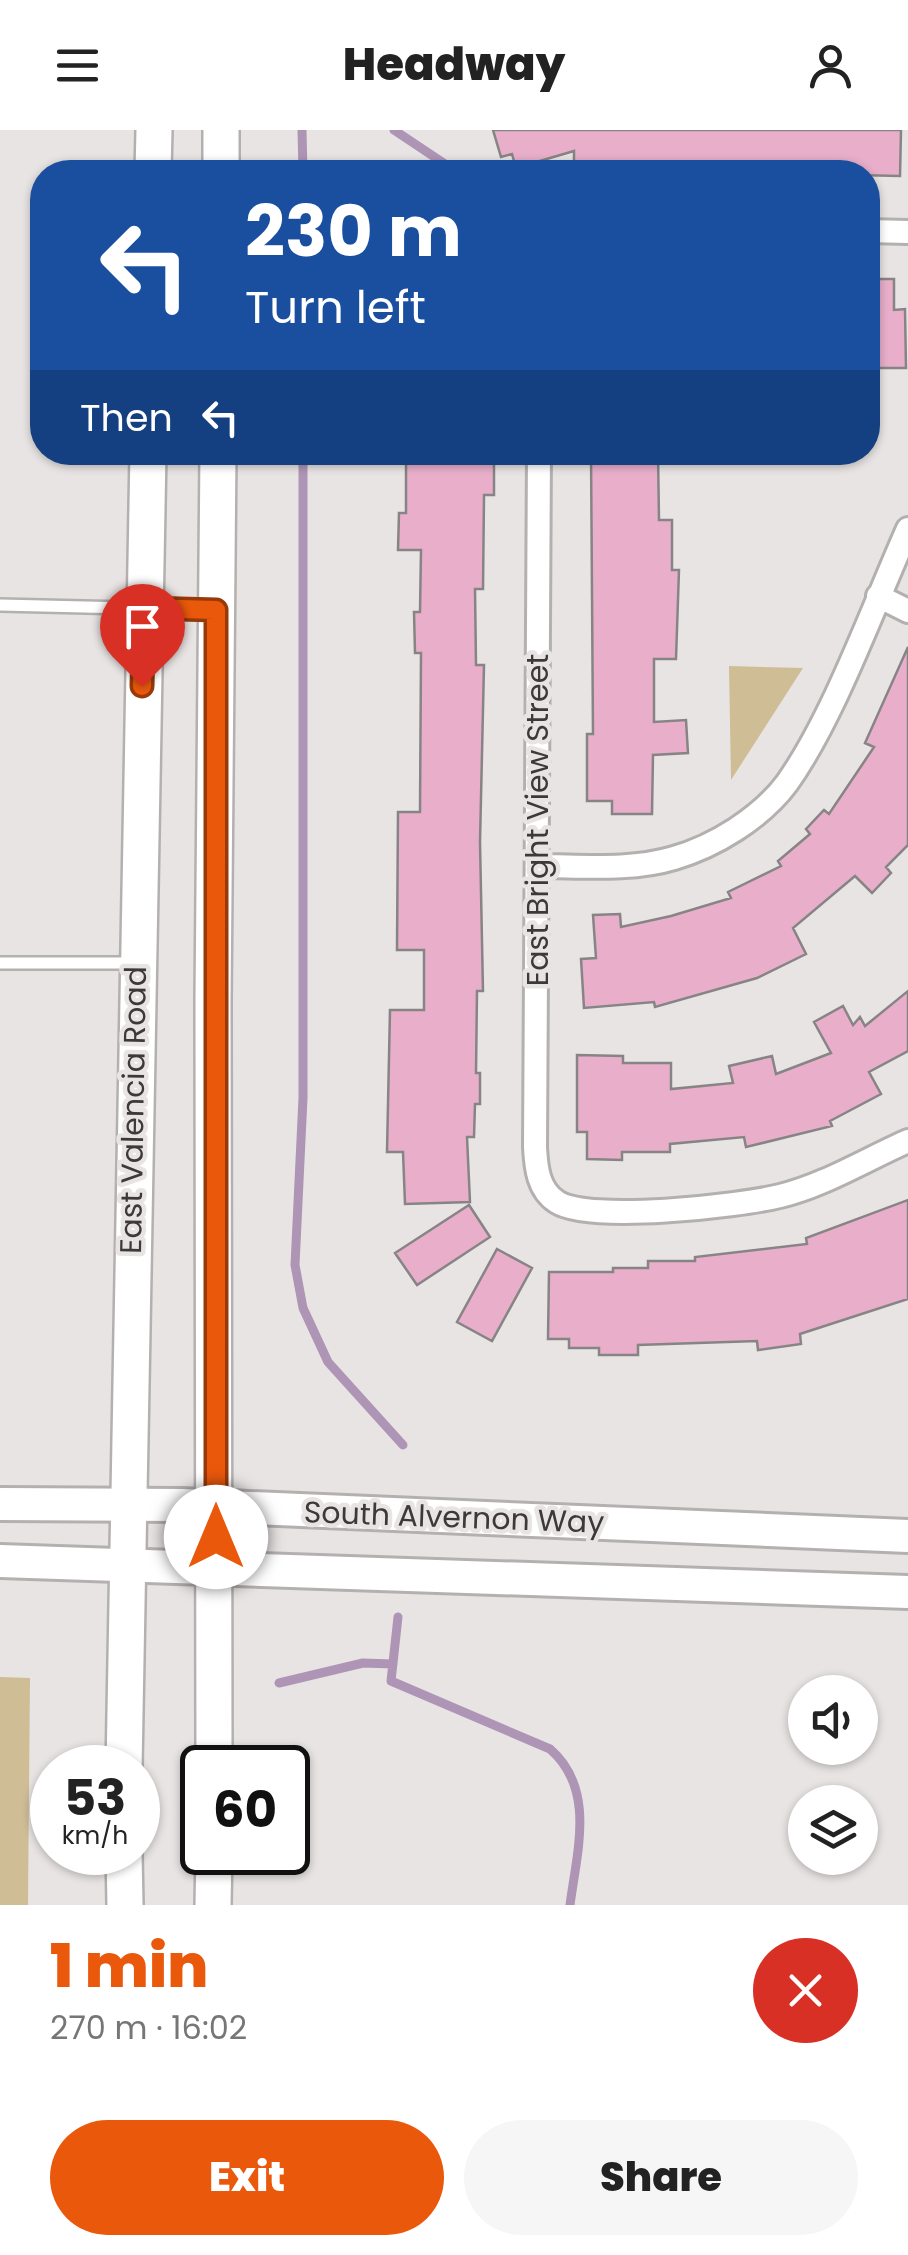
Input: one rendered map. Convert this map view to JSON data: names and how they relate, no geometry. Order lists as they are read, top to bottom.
{
  "streets": {
    "main road": ["East Valencia Road", "South Alvernon Way"],
    "street": ["East Bright View Street"]
  },
  "crossings": [
    ["East Valencia Road", "South Alvernon Way"]
  ],
  "page": {
    "header": "Headway",
    "turn": ["230 m", "Turn left"],
    "then": "Then",
    "speed": "53 km/h",
    "limit": "60",
    "heading": ["1 min", "270 m · 16:02"],
    "buttons": ["Exit", "Share"]
  }
}
